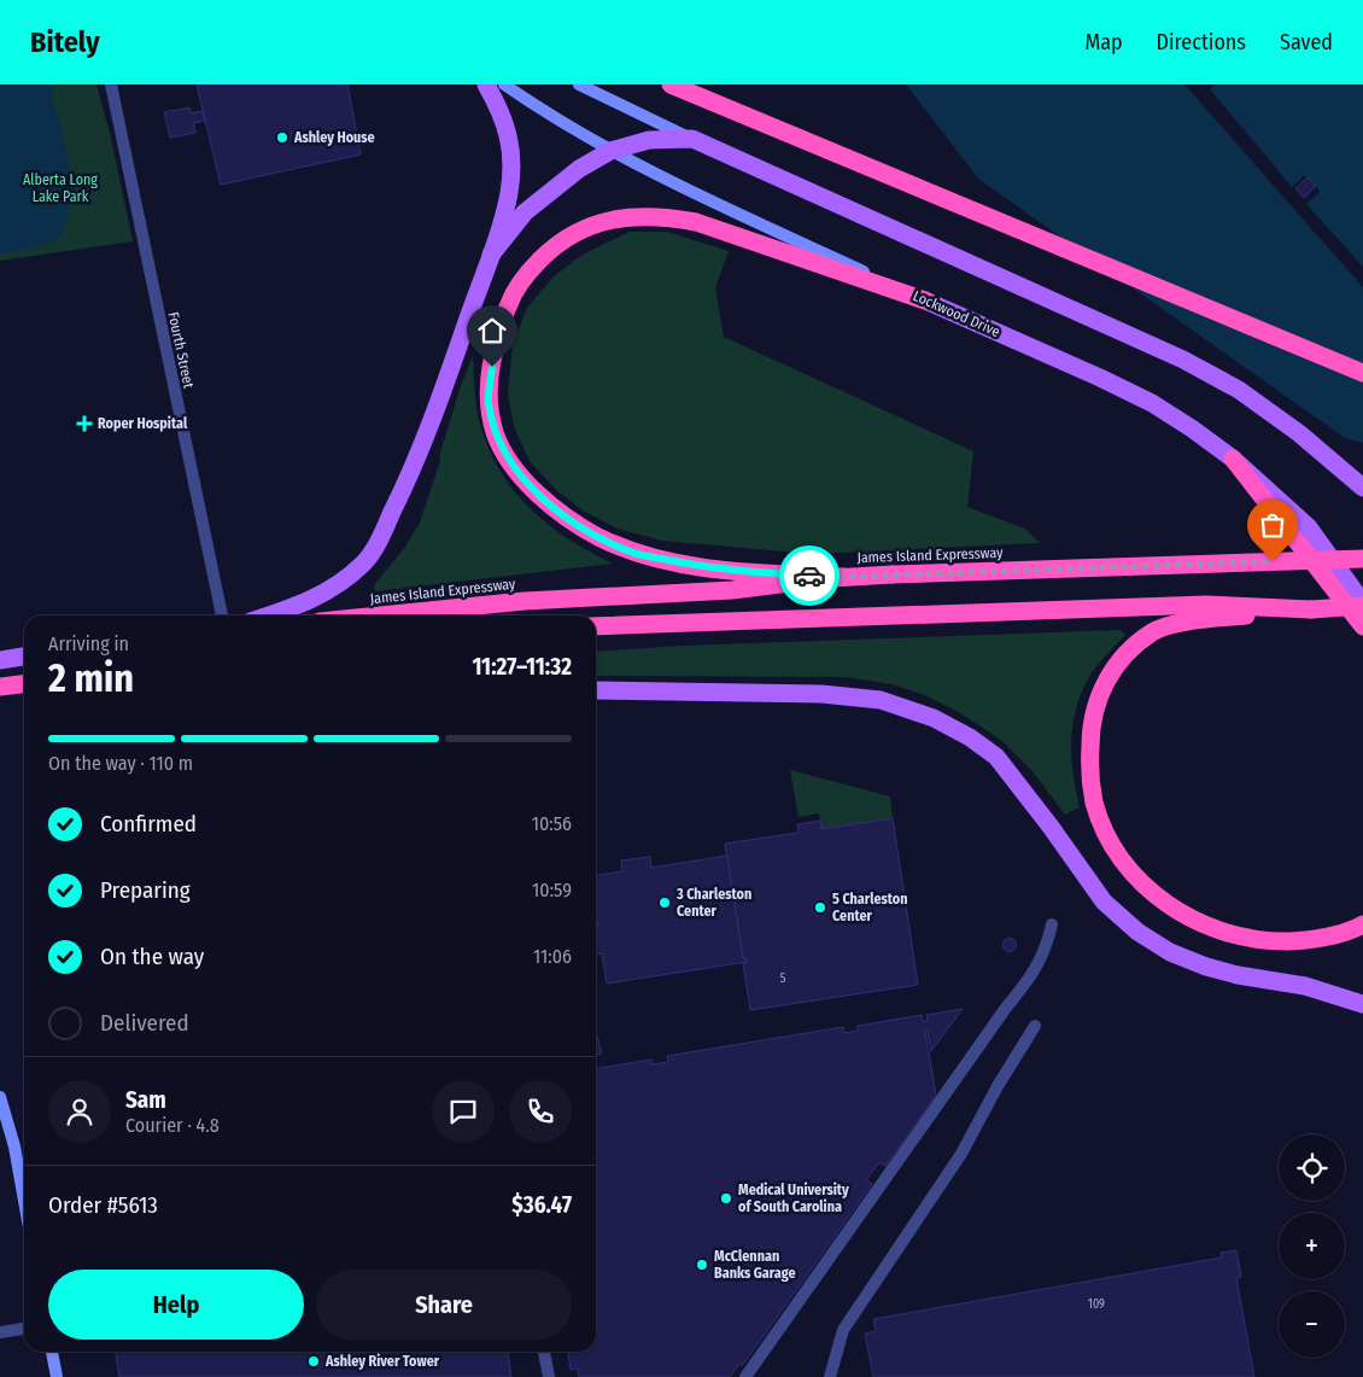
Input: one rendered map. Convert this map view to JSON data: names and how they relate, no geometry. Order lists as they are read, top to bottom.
{
  "streets": {
    "highway": ["James Island Expressway"],
    "main road": ["Lockwood Drive"],
    "street": ["Fourth Street"]
  },
  "parks": ["Alberta Long Lake Park"],
  "places": {
    "other": [
      "Ashley House",
      "3 Charleston Center",
      "5 Charleston Center",
      "Medical University of South Carolina",
      "McClennan Banks Garage",
      "Ashley River Tower"
    ],
    "health": ["Roper Hospital"]
  },
  "house_numbers": ["5", "109"],
  "page": {
    "header": "Bitely",
    "nav": ["Map", "Directions", "Saved"],
    "heading": ["2 min", "Arriving in", "11:27–11:32"],
    "panel": [
      "Sam",
      "Courier · 4.8",
      "Order #5613",
      "$36.47"
    ],
    "bar": "On the way · 110 m",
    "list": [
      ["Confirmed", "10:56"],
      ["Preparing", "10:59"],
      ["On the way", "11:06"],
      "Delivered"
    ],
    "map_buttons": ["+", "−"],
    "buttons": ["Help", "Share"]
  }
}
